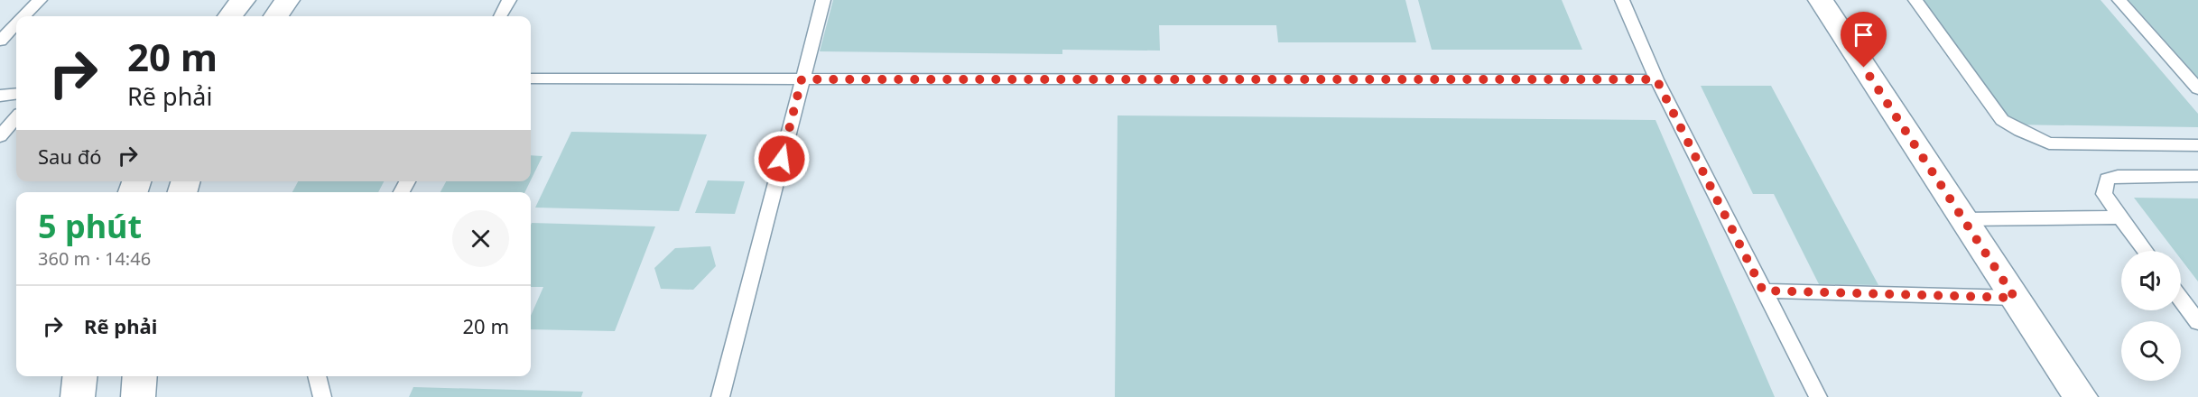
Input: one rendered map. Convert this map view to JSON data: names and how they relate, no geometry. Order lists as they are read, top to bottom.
{
  "page": {
    "turn": ["20 m", "Rẽ phải"],
    "then": "Sau đó",
    "heading": ["5 phút", "360 m · 14:46"],
    "list": [
      {
        "name": "Rẽ phải",
        "value": "20 m"
      }
    ]
  }
}
